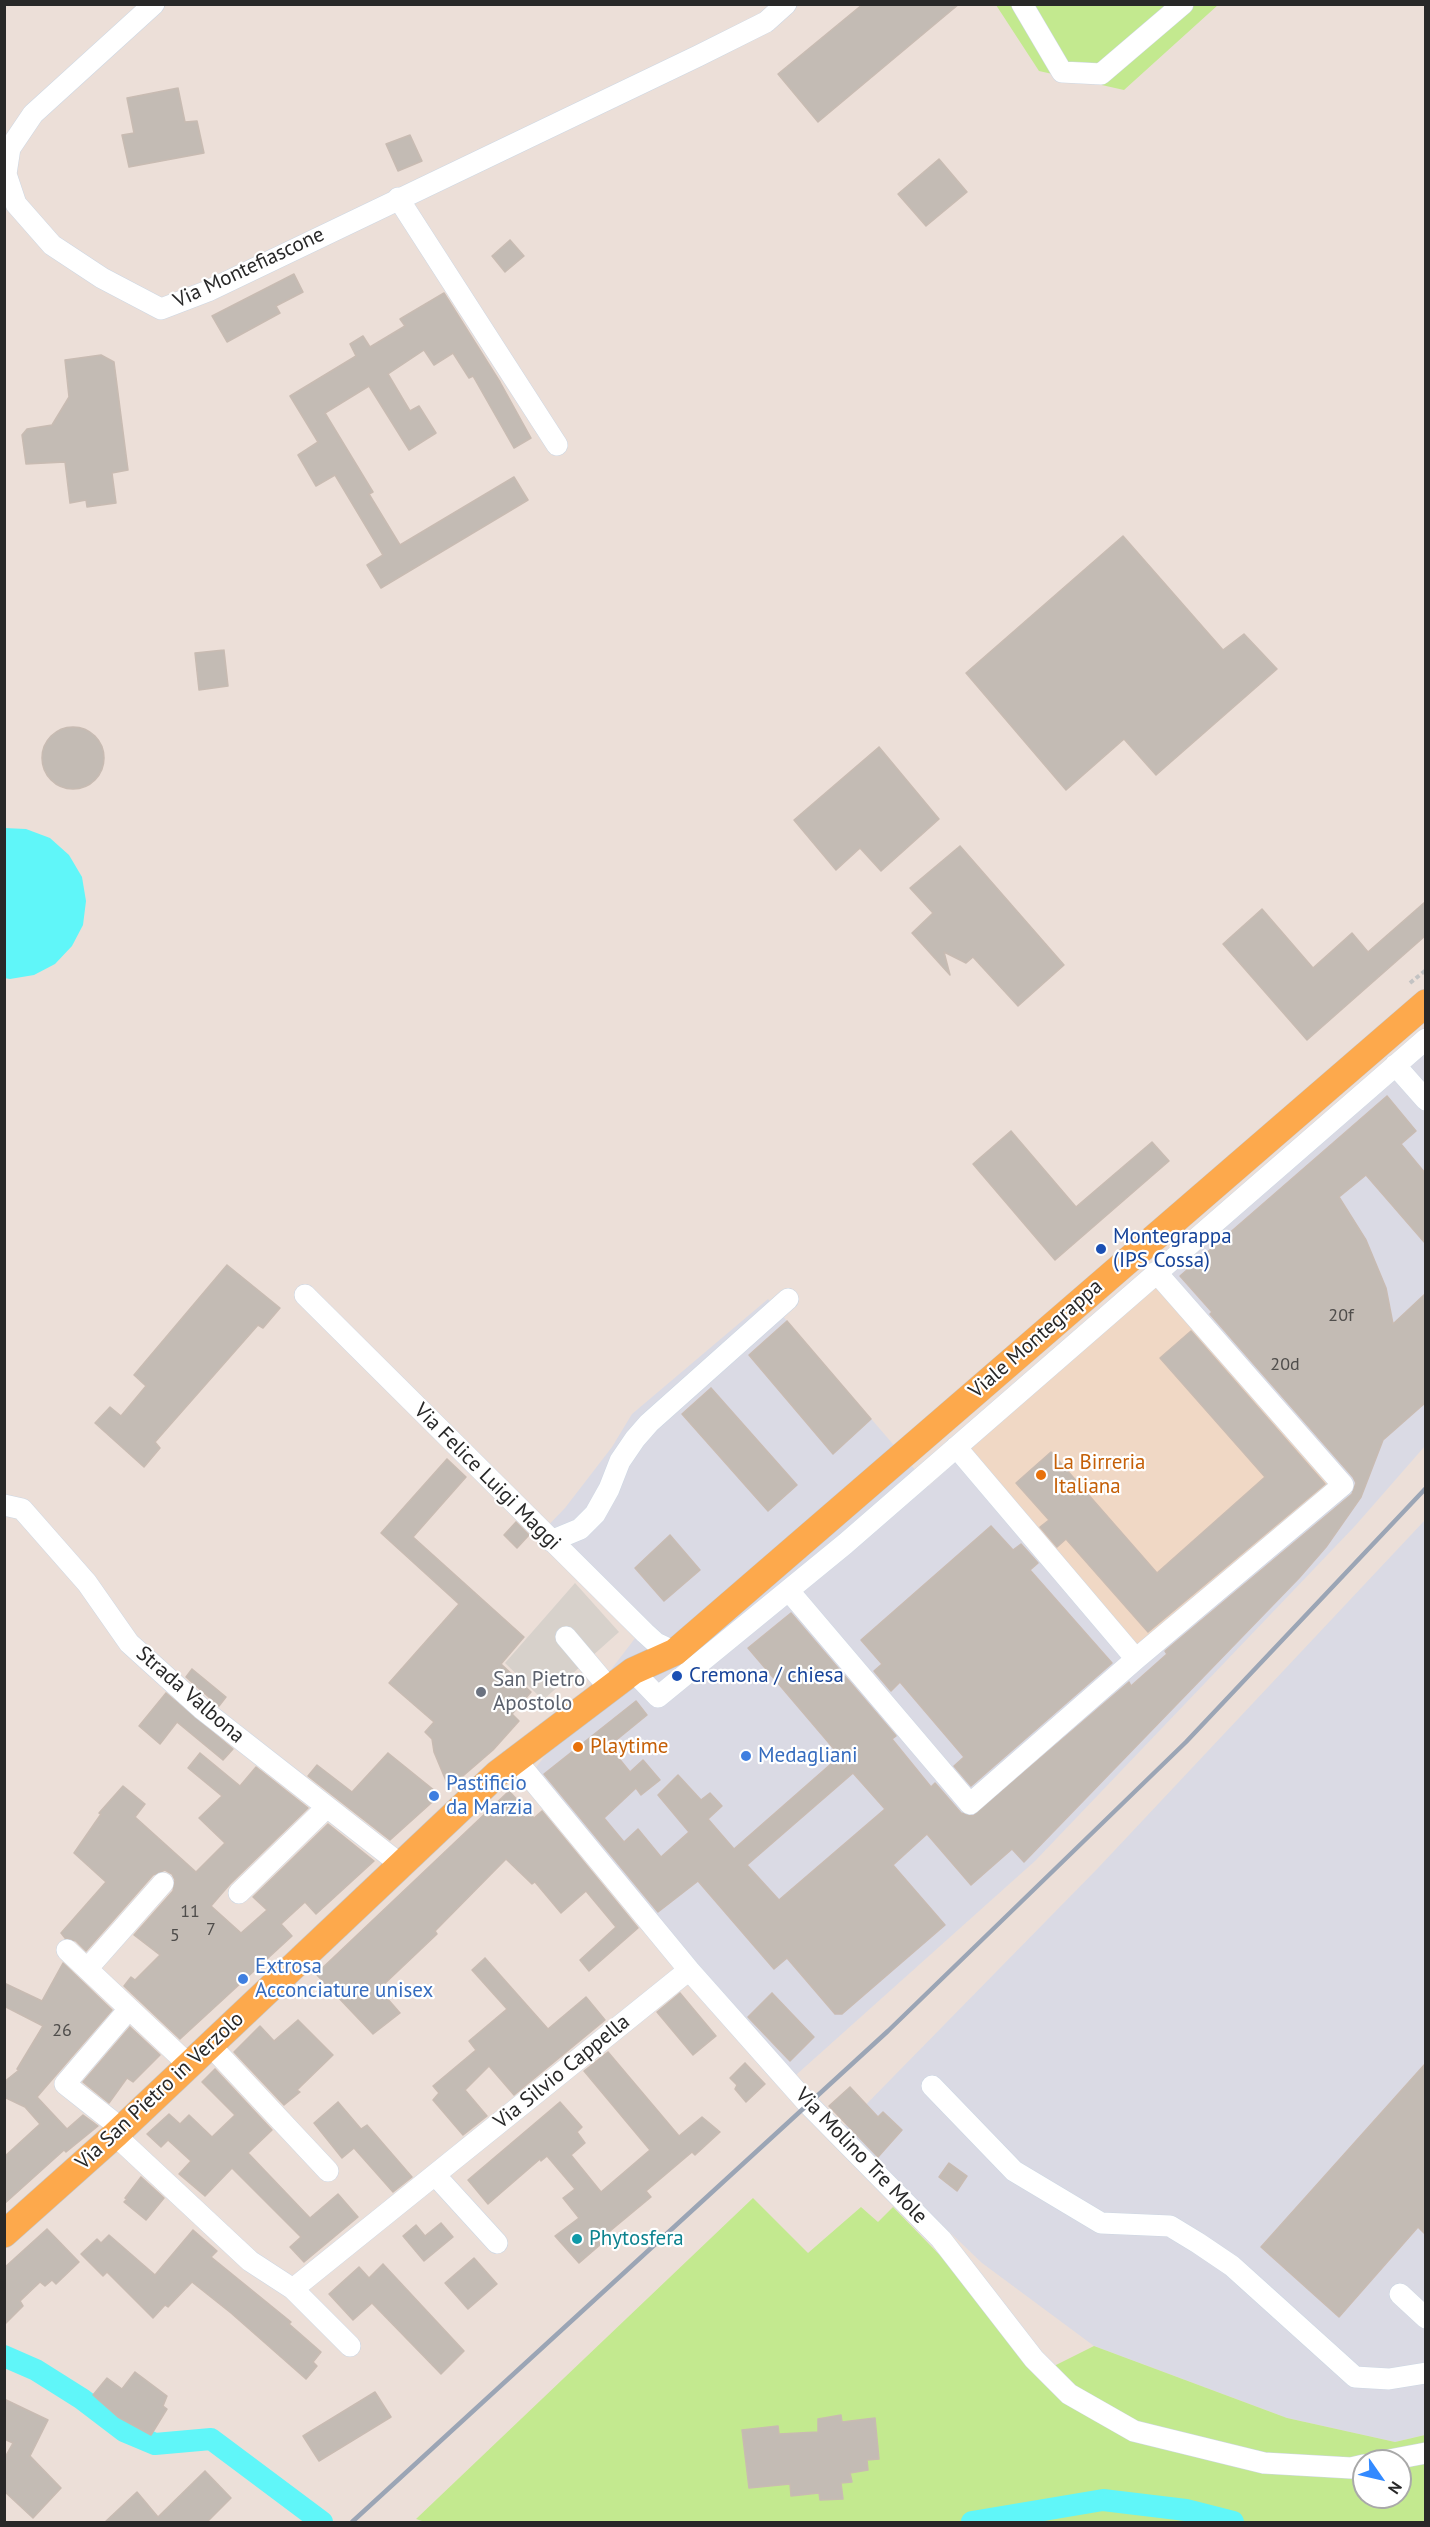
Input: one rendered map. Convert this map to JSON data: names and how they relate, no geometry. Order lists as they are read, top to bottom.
{
  "streets": {
    "main road": ["Viale Montegrappa", "Via San Pietro in Verzolo"],
    "street": [
      "Via Montefiascone",
      "Via Felice Luigi Maggi",
      "Strada Valbona",
      "Via Silvio Cappella",
      "Via Molino Tre Mole"
    ]
  },
  "crossings": [
    ["Viale Montegrappa", "Via Felice Luigi Maggi"],
    ["Viale Montegrappa", "Via San Pietro in Verzolo"],
    ["Via Felice Luigi Maggi", "Via San Pietro in Verzolo"],
    ["Strada Valbona", "Via San Pietro in Verzolo"],
    ["Via Silvio Cappella", "Via Molino Tre Mole"],
    ["Via San Pietro in Verzolo", "Via Molino Tre Mole"]
  ],
  "places": [
    "Montegrappa (IPS Cossa)",
    "La Birreria Italiana",
    "Cremona / chiesa",
    "San Pietro Apostolo",
    "Playtime",
    "Medagliani",
    "Pastificio da Marzia",
    "Extrosa Acconciature unisex",
    "Phytosfera"
  ],
  "house_numbers": [
    "20f",
    "20d",
    "11",
    "7",
    "5",
    "26"
  ],
  "north": "bottom right"
}
